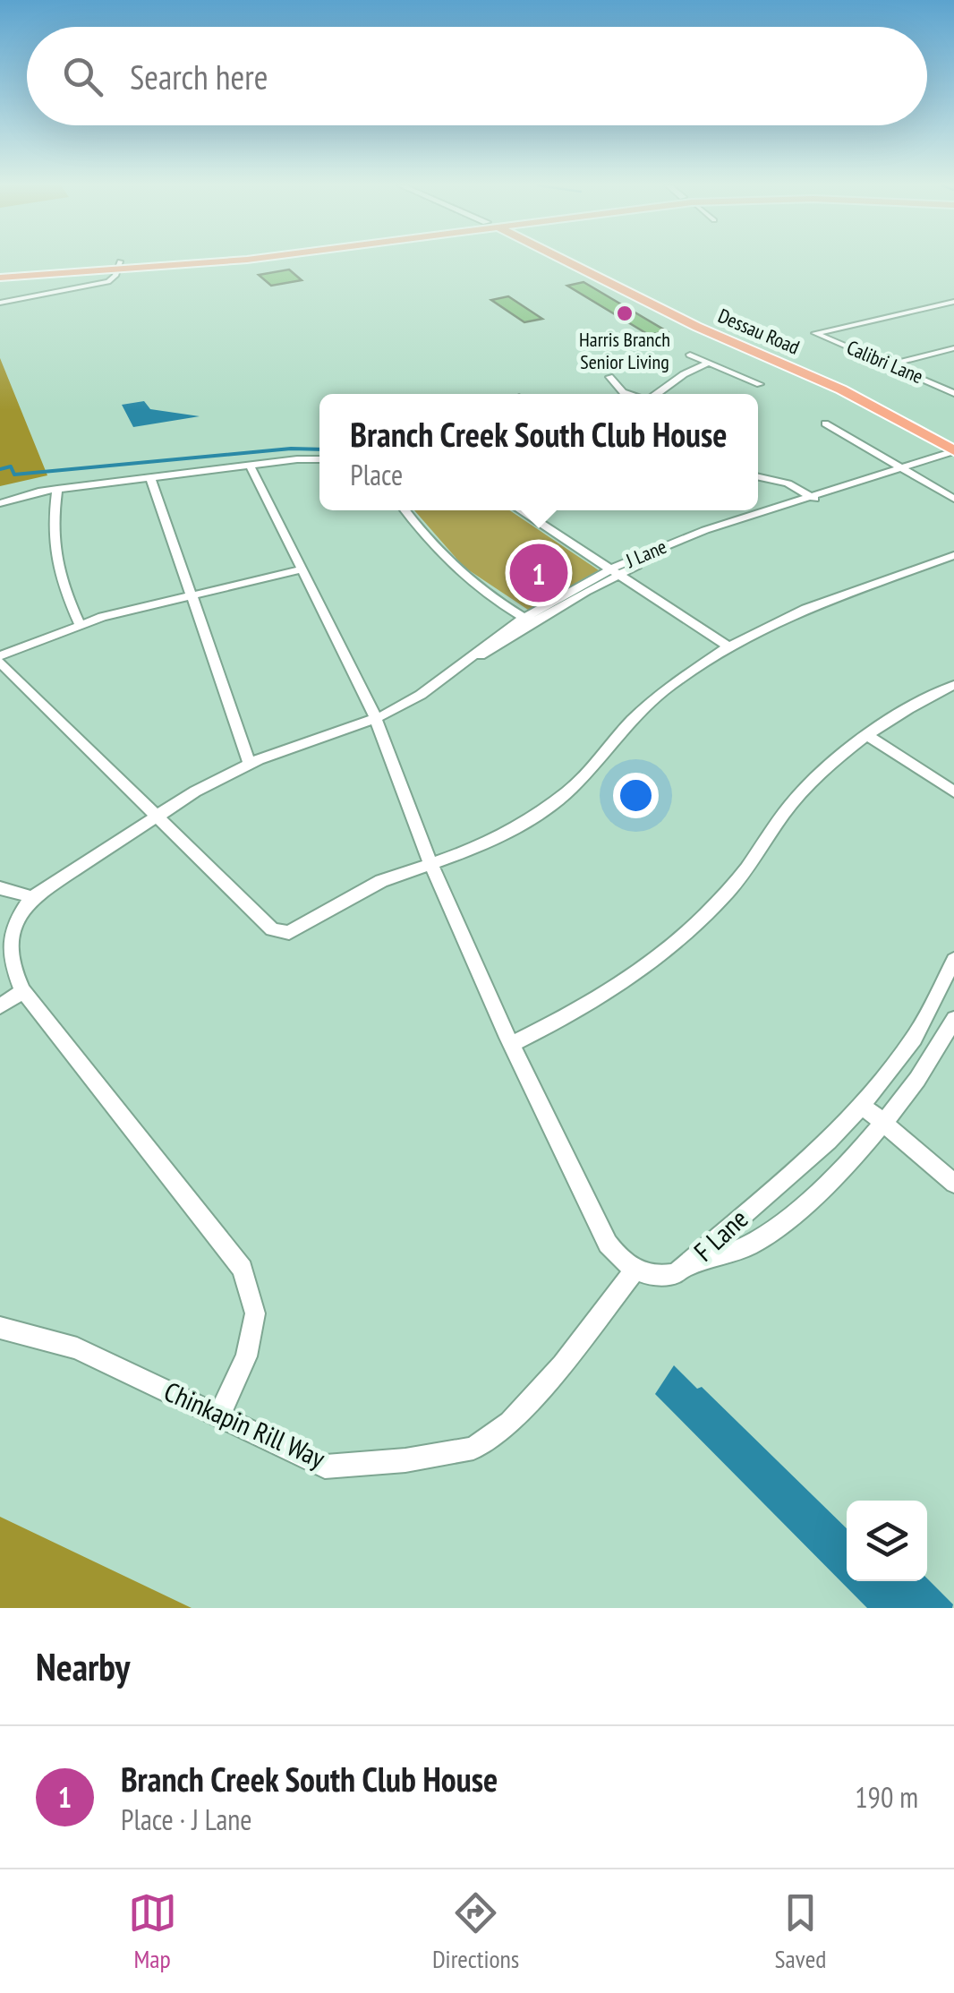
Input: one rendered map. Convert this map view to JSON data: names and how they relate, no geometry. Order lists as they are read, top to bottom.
{
  "streets": {
    "main road": ["Dessau Road"],
    "street": [
      "Calibri Lane",
      "J Lane",
      "F Lane",
      "Chinkapin Rill Way"
    ]
  },
  "crossings": [
    ["Dessau Road", "J Lane"]
  ],
  "places": ["Harris Branch Senior Living"],
  "page": {
    "search": "Search here",
    "popup": ["Branch Creek South Club House", "Place"],
    "pins": "1",
    "heading": "Nearby",
    "list": [
      {
        "mark": "1",
        "name": "Branch Creek South Club House",
        "note": "Place · J Lane",
        "value": "190 m"
      }
    ],
    "nav": ["Map", "Directions", "Saved"]
  }
}
